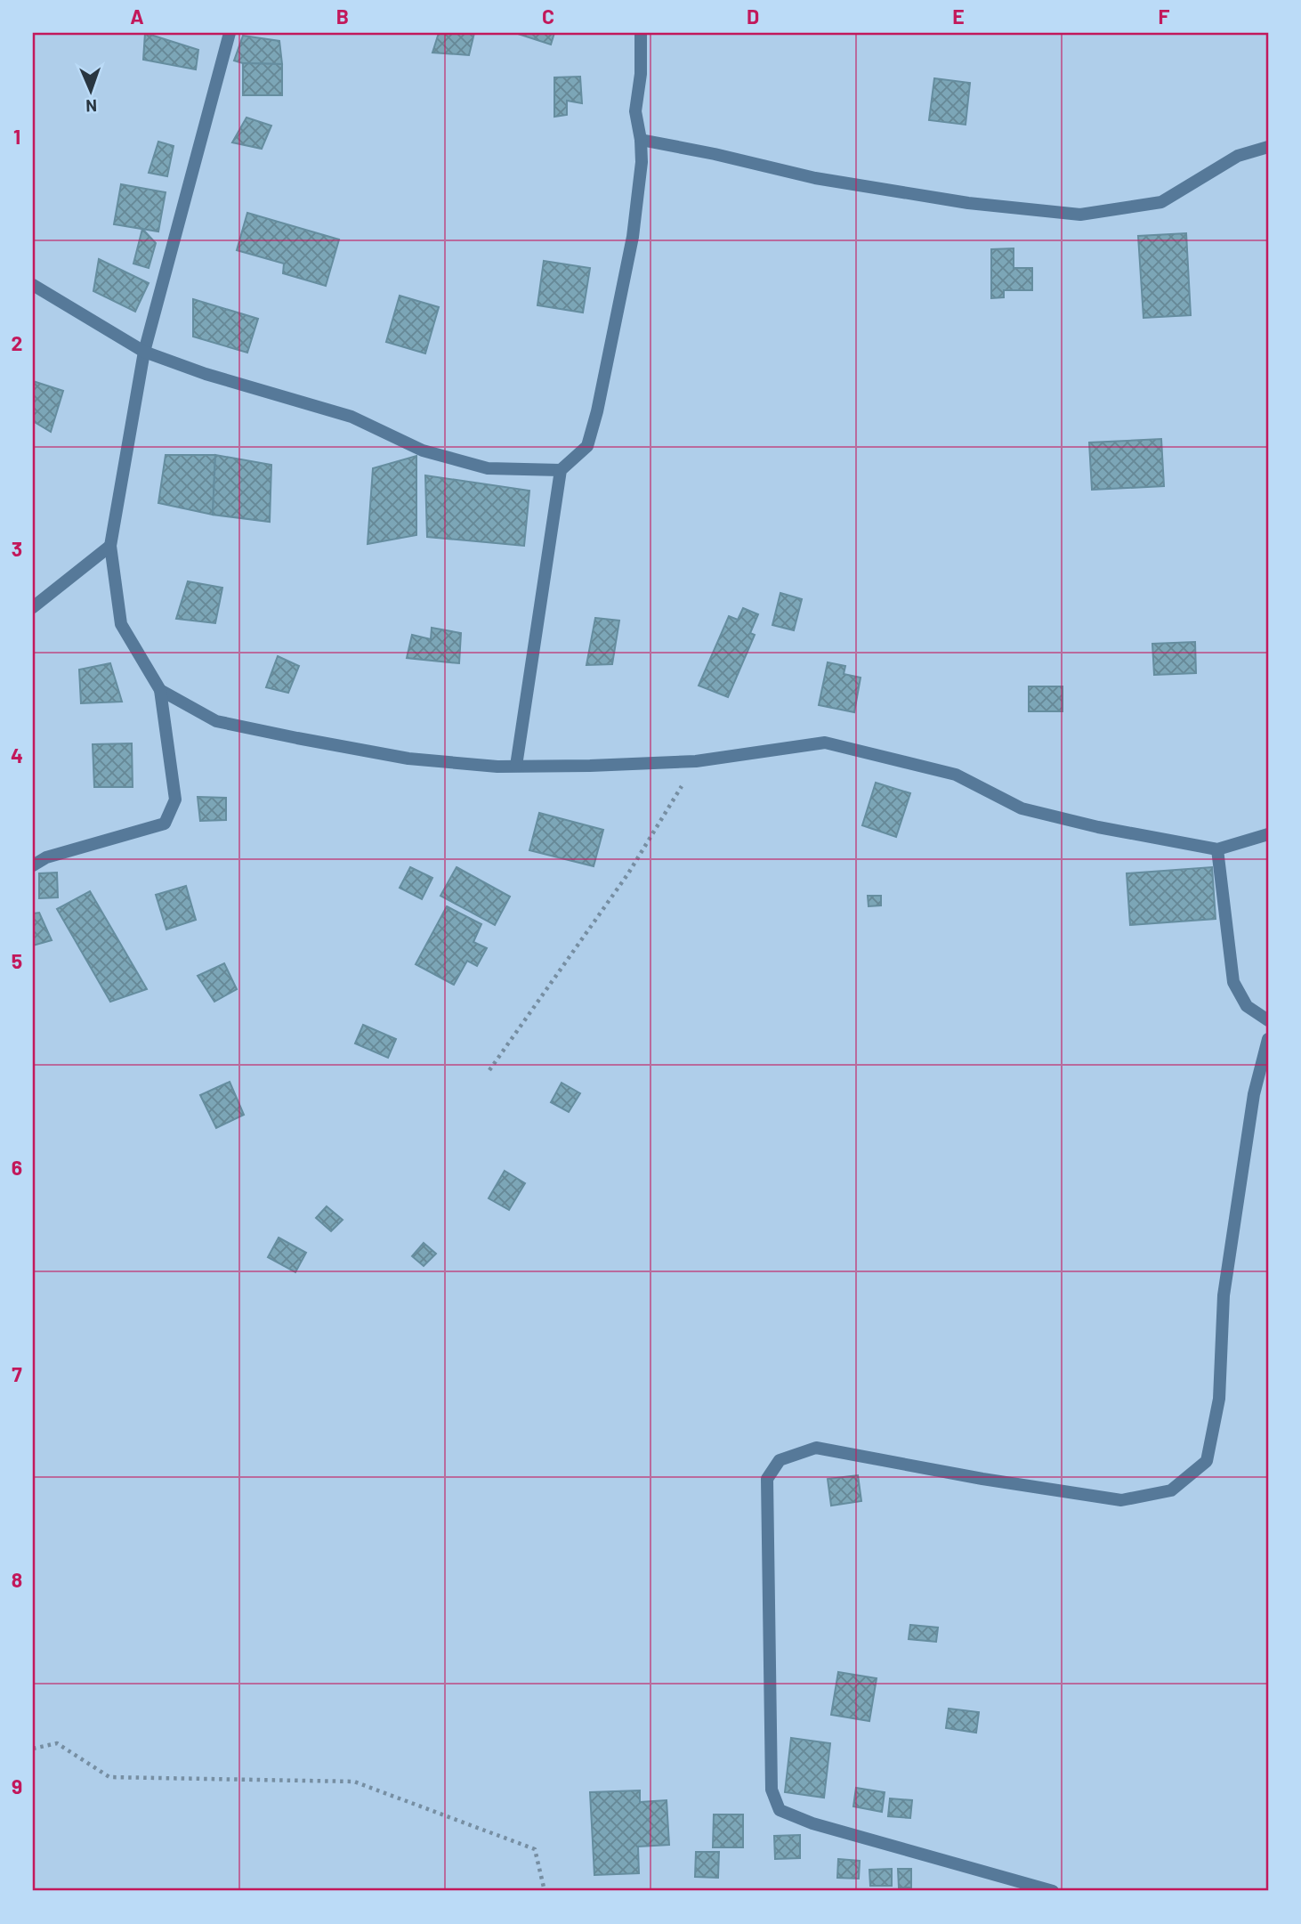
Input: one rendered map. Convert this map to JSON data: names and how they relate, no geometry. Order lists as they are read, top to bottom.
{
  "north": "bottom",
  "grid": {
    "columns": [
      "A",
      "B",
      "C",
      "D",
      "E",
      "F"
    ],
    "rows": [
      "1",
      "2",
      "3",
      "4",
      "5",
      "6",
      "7",
      "8",
      "9"
    ]
  }
}
